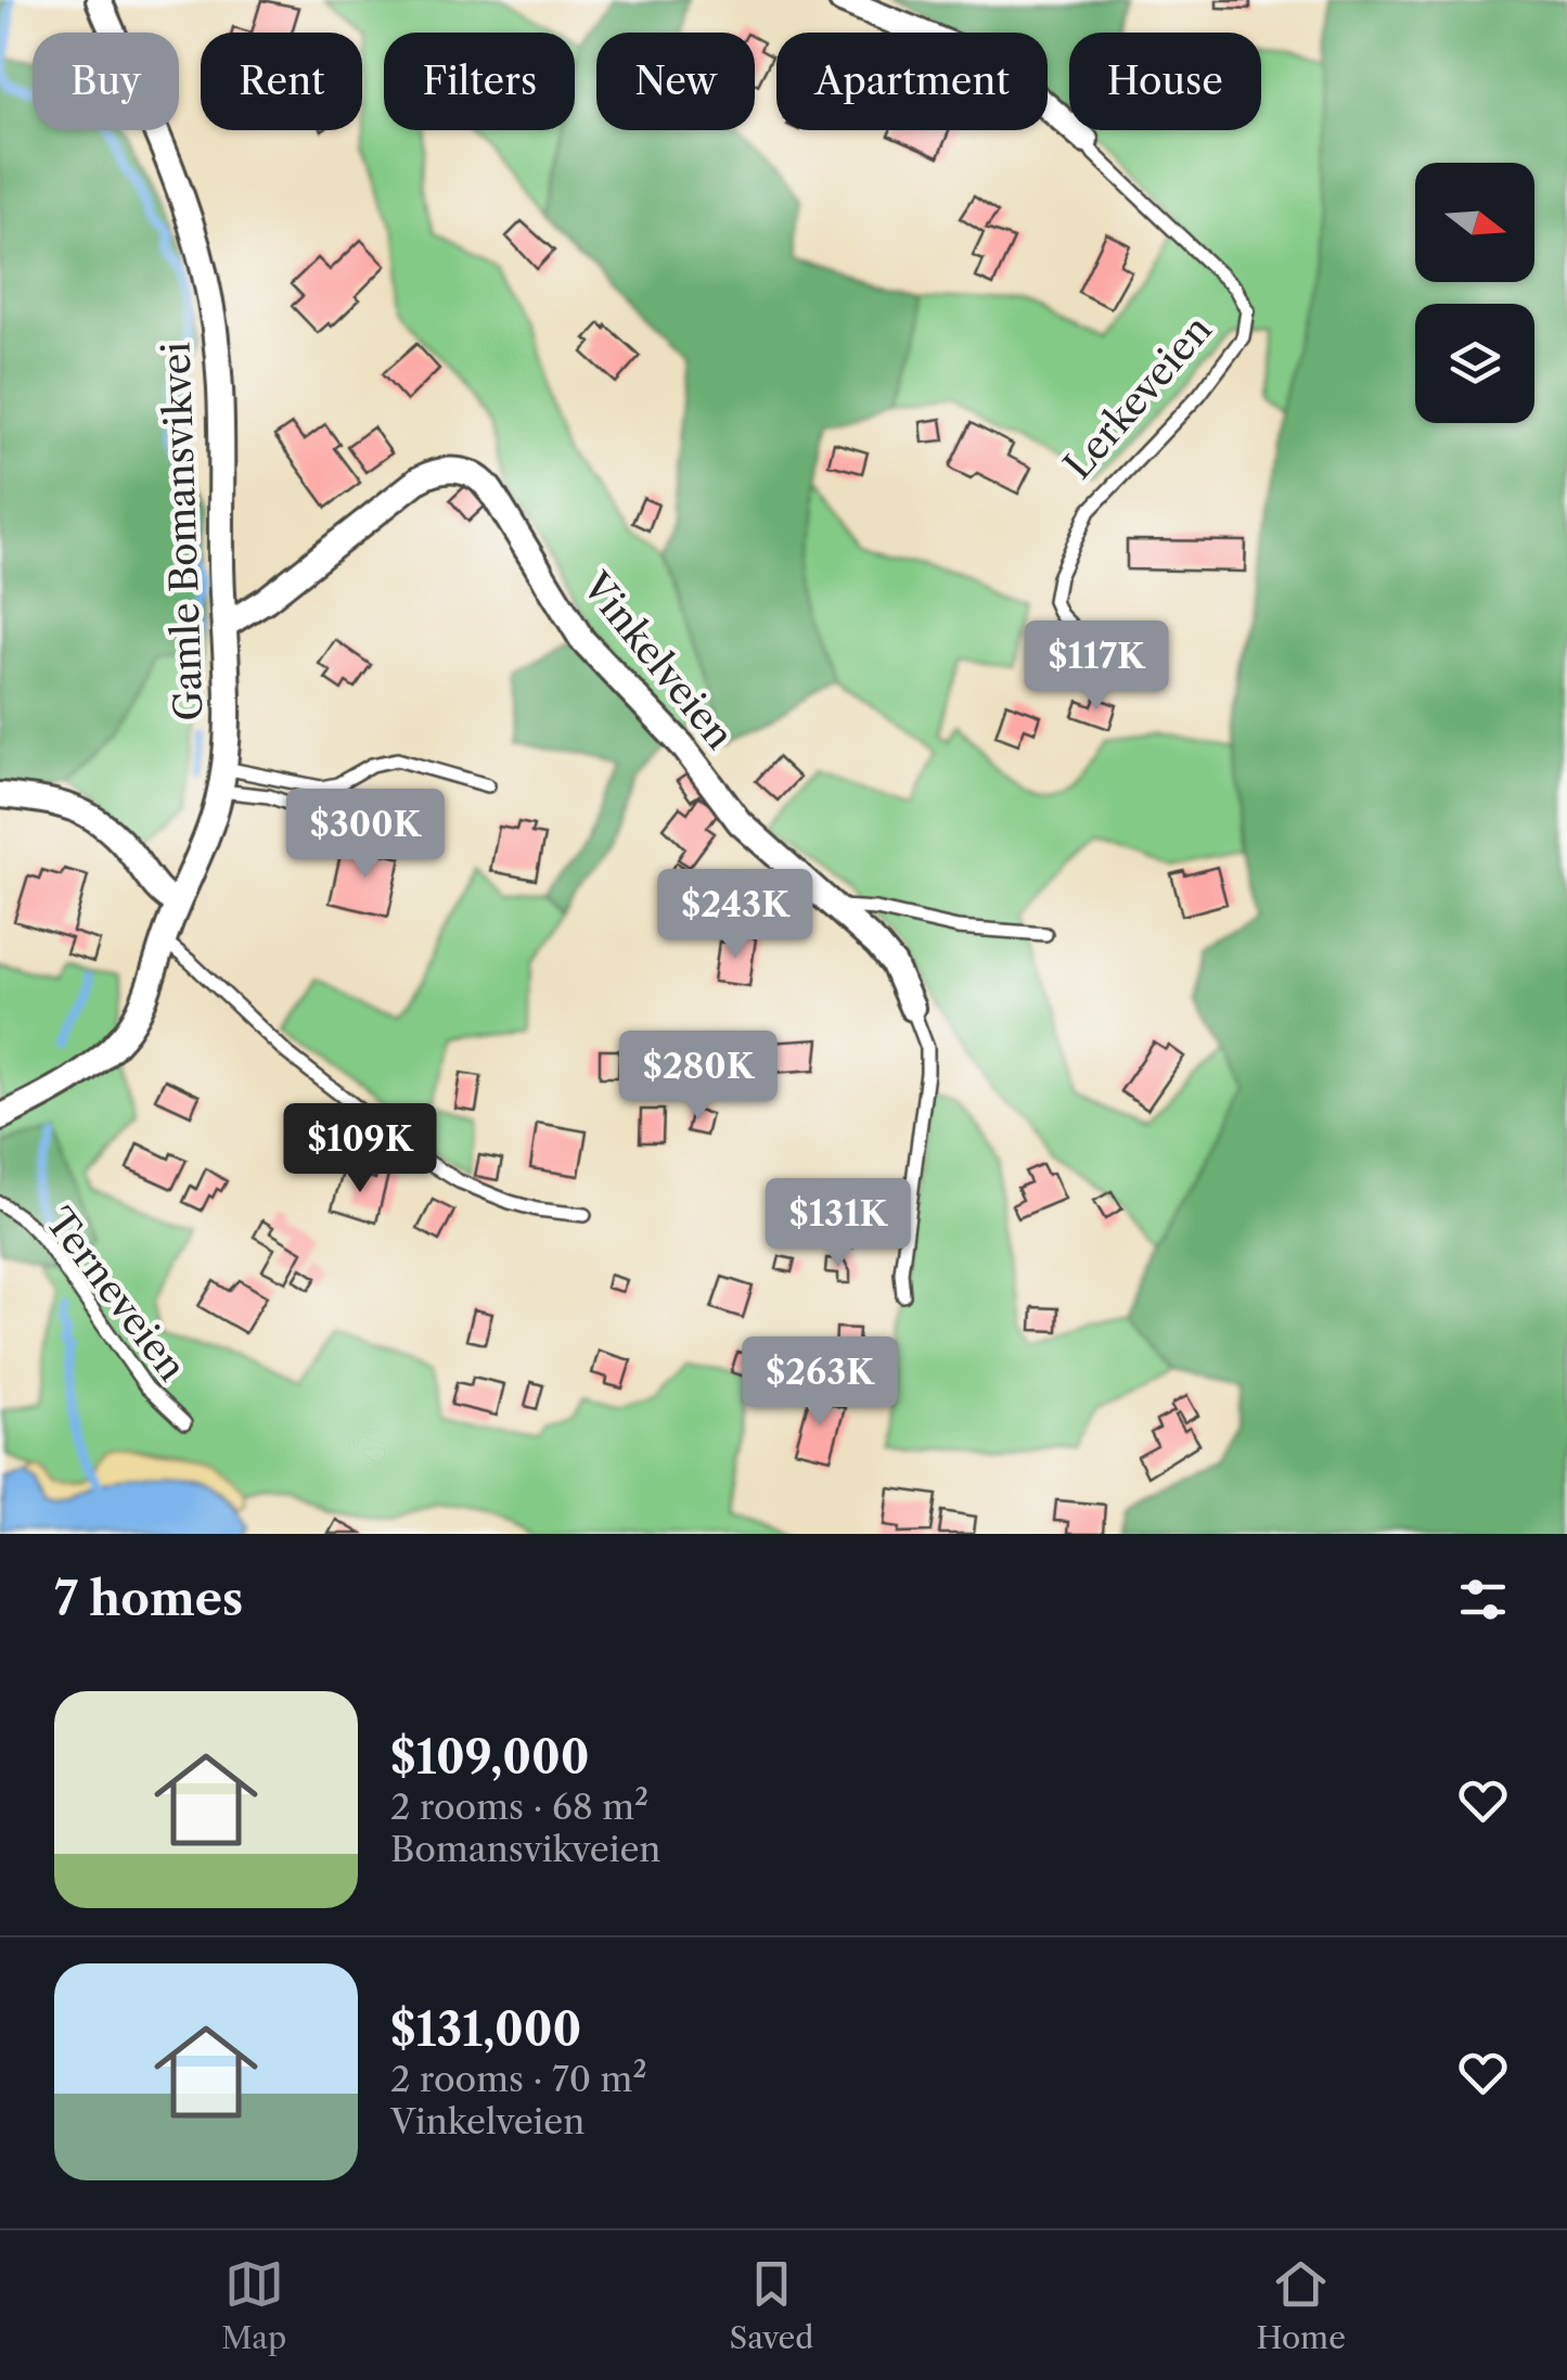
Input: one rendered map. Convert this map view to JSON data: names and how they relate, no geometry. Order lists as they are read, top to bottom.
{
  "streets": {
    "street": ["Lerkeveien", "Gamle Bomansvikvei", "Vinkelveien"],
    "lane": ["Terneveien"]
  },
  "crossings": [
    ["Gamle Bomansvikvei", "Vinkelveien"]
  ],
  "north": "right",
  "page": {
    "chip": [
      "Buy",
      "Rent",
      "Filters",
      "New",
      "Apartment",
      "House"
    ],
    "price": [
      "$117K",
      "$300K",
      "$243K",
      "$280K",
      "$109K",
      "$131K",
      "$263K"
    ],
    "heading": "7 homes",
    "list": [
      {
        "name": "$109,000",
        "note": "2 rooms · 68 m² · Bomansvikveien"
      },
      {
        "name": "$131,000",
        "note": "2 rooms · 70 m² · Vinkelveien"
      }
    ],
    "tabs": ["Map", "Saved", "Home"]
  }
}
